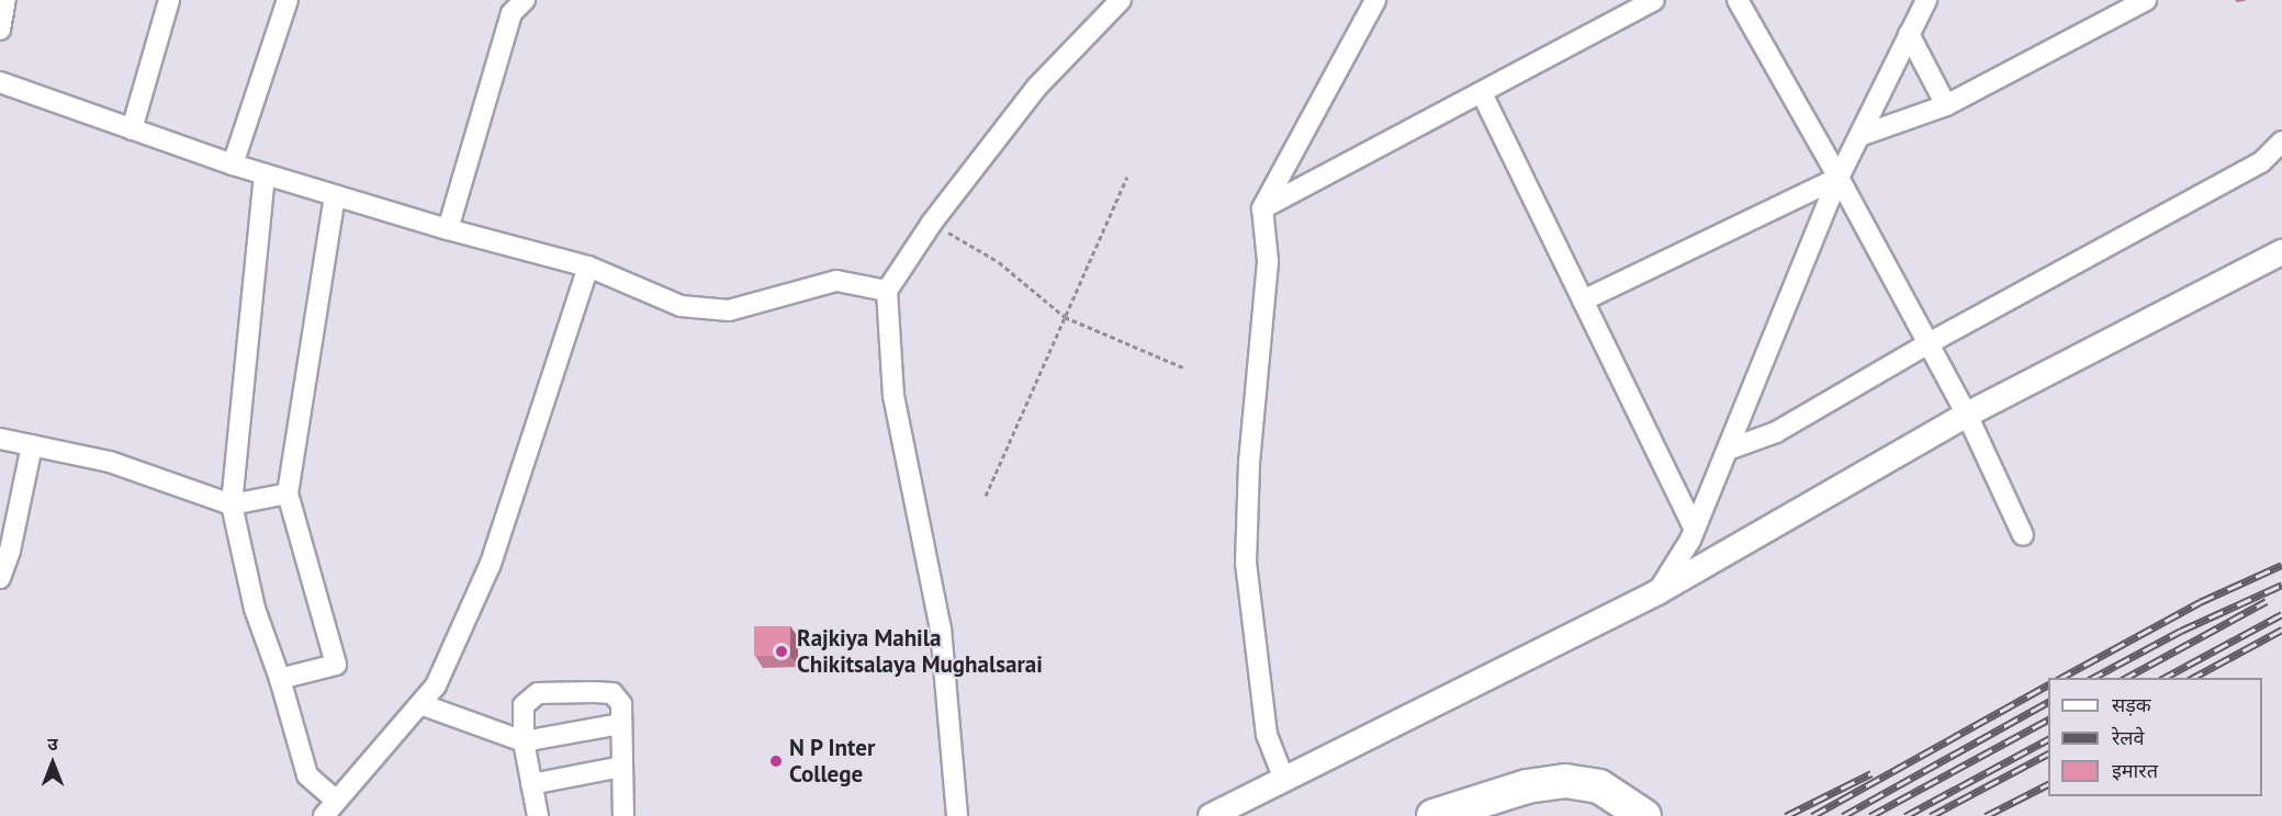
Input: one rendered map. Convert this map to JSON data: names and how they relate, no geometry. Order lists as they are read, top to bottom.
{
  "places": ["Rajkiya Mahila Chikitsalaya Mughalsarai", "N P Inter College"],
  "legend": ["सड़क", "रेलवे", "इमारत"],
  "north": "top"
}
